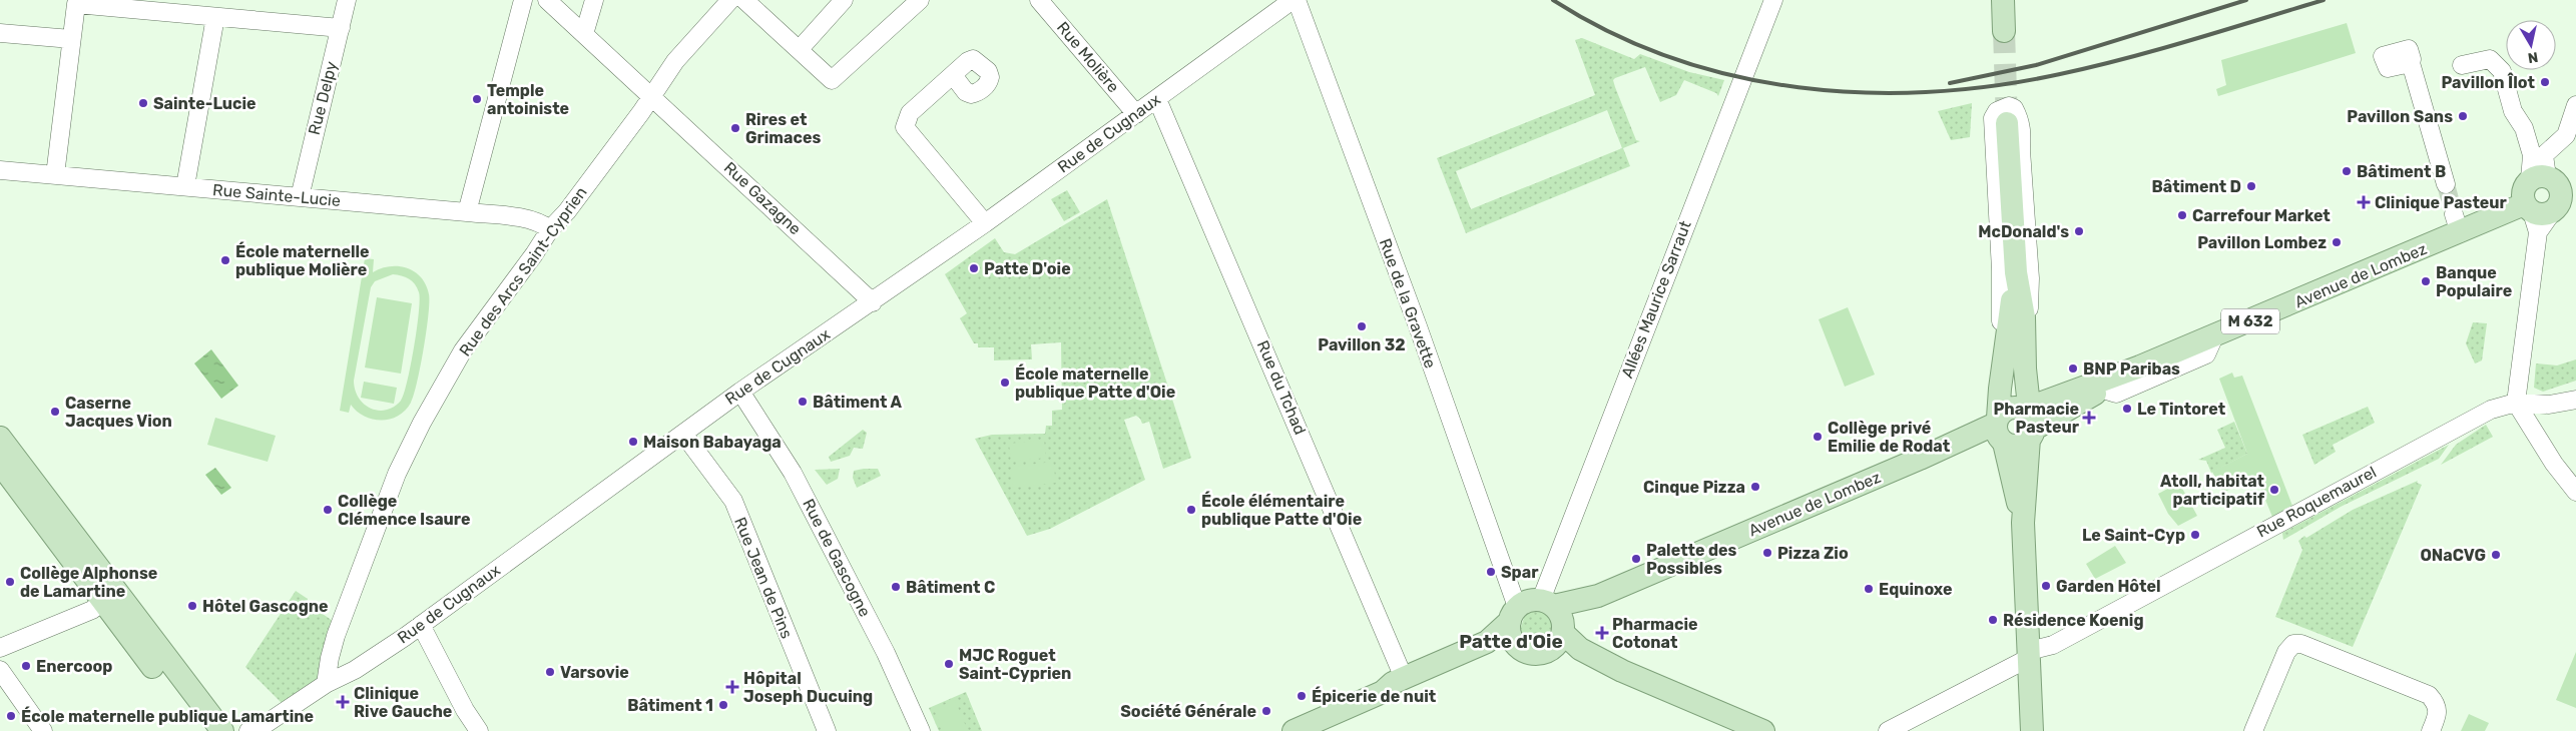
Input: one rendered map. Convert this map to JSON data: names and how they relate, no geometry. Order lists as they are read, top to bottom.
{
  "streets": {
    "main road": ["Avenue de Lombez", "M 632"],
    "street": [
      "Rue Molière",
      "Rue Delpy",
      "Rue de Cugnaux",
      "Rue Sainte-Lucie",
      "Rue Gazagne",
      "Rue des Arcs Saint-Cyprien",
      "Allées Maurice Sarraut",
      "Rue de la Gravette",
      "Rue du Tchad",
      "Rue Roquemaurel",
      "Rue de Gascogne",
      "Rue Jean de Pins"
    ]
  },
  "crossings": [
    ["Rue Molière", "Rue de Cugnaux"],
    ["Rue Delpy", "Rue Sainte-Lucie"],
    ["Rue de Cugnaux", "Rue Gazagne"],
    ["Rue de Cugnaux", "Rue des Arcs Saint-Cyprien"],
    ["Rue de Cugnaux", "Rue de la Gravette"],
    ["Rue de Cugnaux", "Rue du Tchad"],
    ["Rue de Cugnaux", "Rue de Gascogne"],
    ["Rue de Cugnaux", "Rue Jean de Pins"],
    ["Rue Sainte-Lucie", "Rue des Arcs Saint-Cyprien"],
    ["Rue Gazagne", "Rue des Arcs Saint-Cyprien"],
    ["Avenue de Lombez", "Allées Maurice Sarraut"],
    ["Avenue de Lombez", "Rue de la Gravette"],
    ["Allées Maurice Sarraut", "Rue de la Gravette"]
  ],
  "districts": ["Patte d'Oie"],
  "places": {
    "other": [
      "Pavillon Îlot",
      "Temple antoiniste",
      "Sainte-Lucie",
      "Pavillon Sans",
      "Rires et Grimaces",
      "Bâtiment B",
      "Bâtiment D",
      "Carrefour Market",
      "McDonald's",
      "Pavillon Lombez",
      "École maternelle publique Molière",
      "Patte D'oie",
      "Banque Populaire",
      "Pavillon 32",
      "BNP Paribas",
      "École maternelle publique Patte d'Oie",
      "Bâtiment A",
      "Le Tintoret",
      "Caserne Jacques Vion",
      "Collège privé Emilie de Rodat",
      "Maison Babayaga",
      "Cinque Pizza",
      "Atoll, habitat participatif",
      "Collège Clémence Isaure",
      "École élémentaire publique Patte d'Oie",
      "Le Saint-Cyp",
      "Pizza Zio",
      "ONaCVG",
      "Palette des Possibles",
      "Spar",
      "Collège Alphonse de Lamartine",
      "Garden Hôtel",
      "Bâtiment C",
      "Equinoxe",
      "Hôtel Gascogne",
      "Résidence Koenig",
      "MJC Roguet Saint-Cyprien",
      "Enercoop",
      "Varsovie",
      "Épicerie de nuit",
      "Bâtiment 1",
      "Société Générale",
      "École maternelle publique Lamartine"
    ],
    "health": [
      "Clinique Pasteur",
      "Pharmacie Pasteur",
      "Pharmacie Cotonat",
      "Hôpital Joseph Ducuing",
      "Clinique Rive Gauche"
    ]
  },
  "north": "bottom"
}
